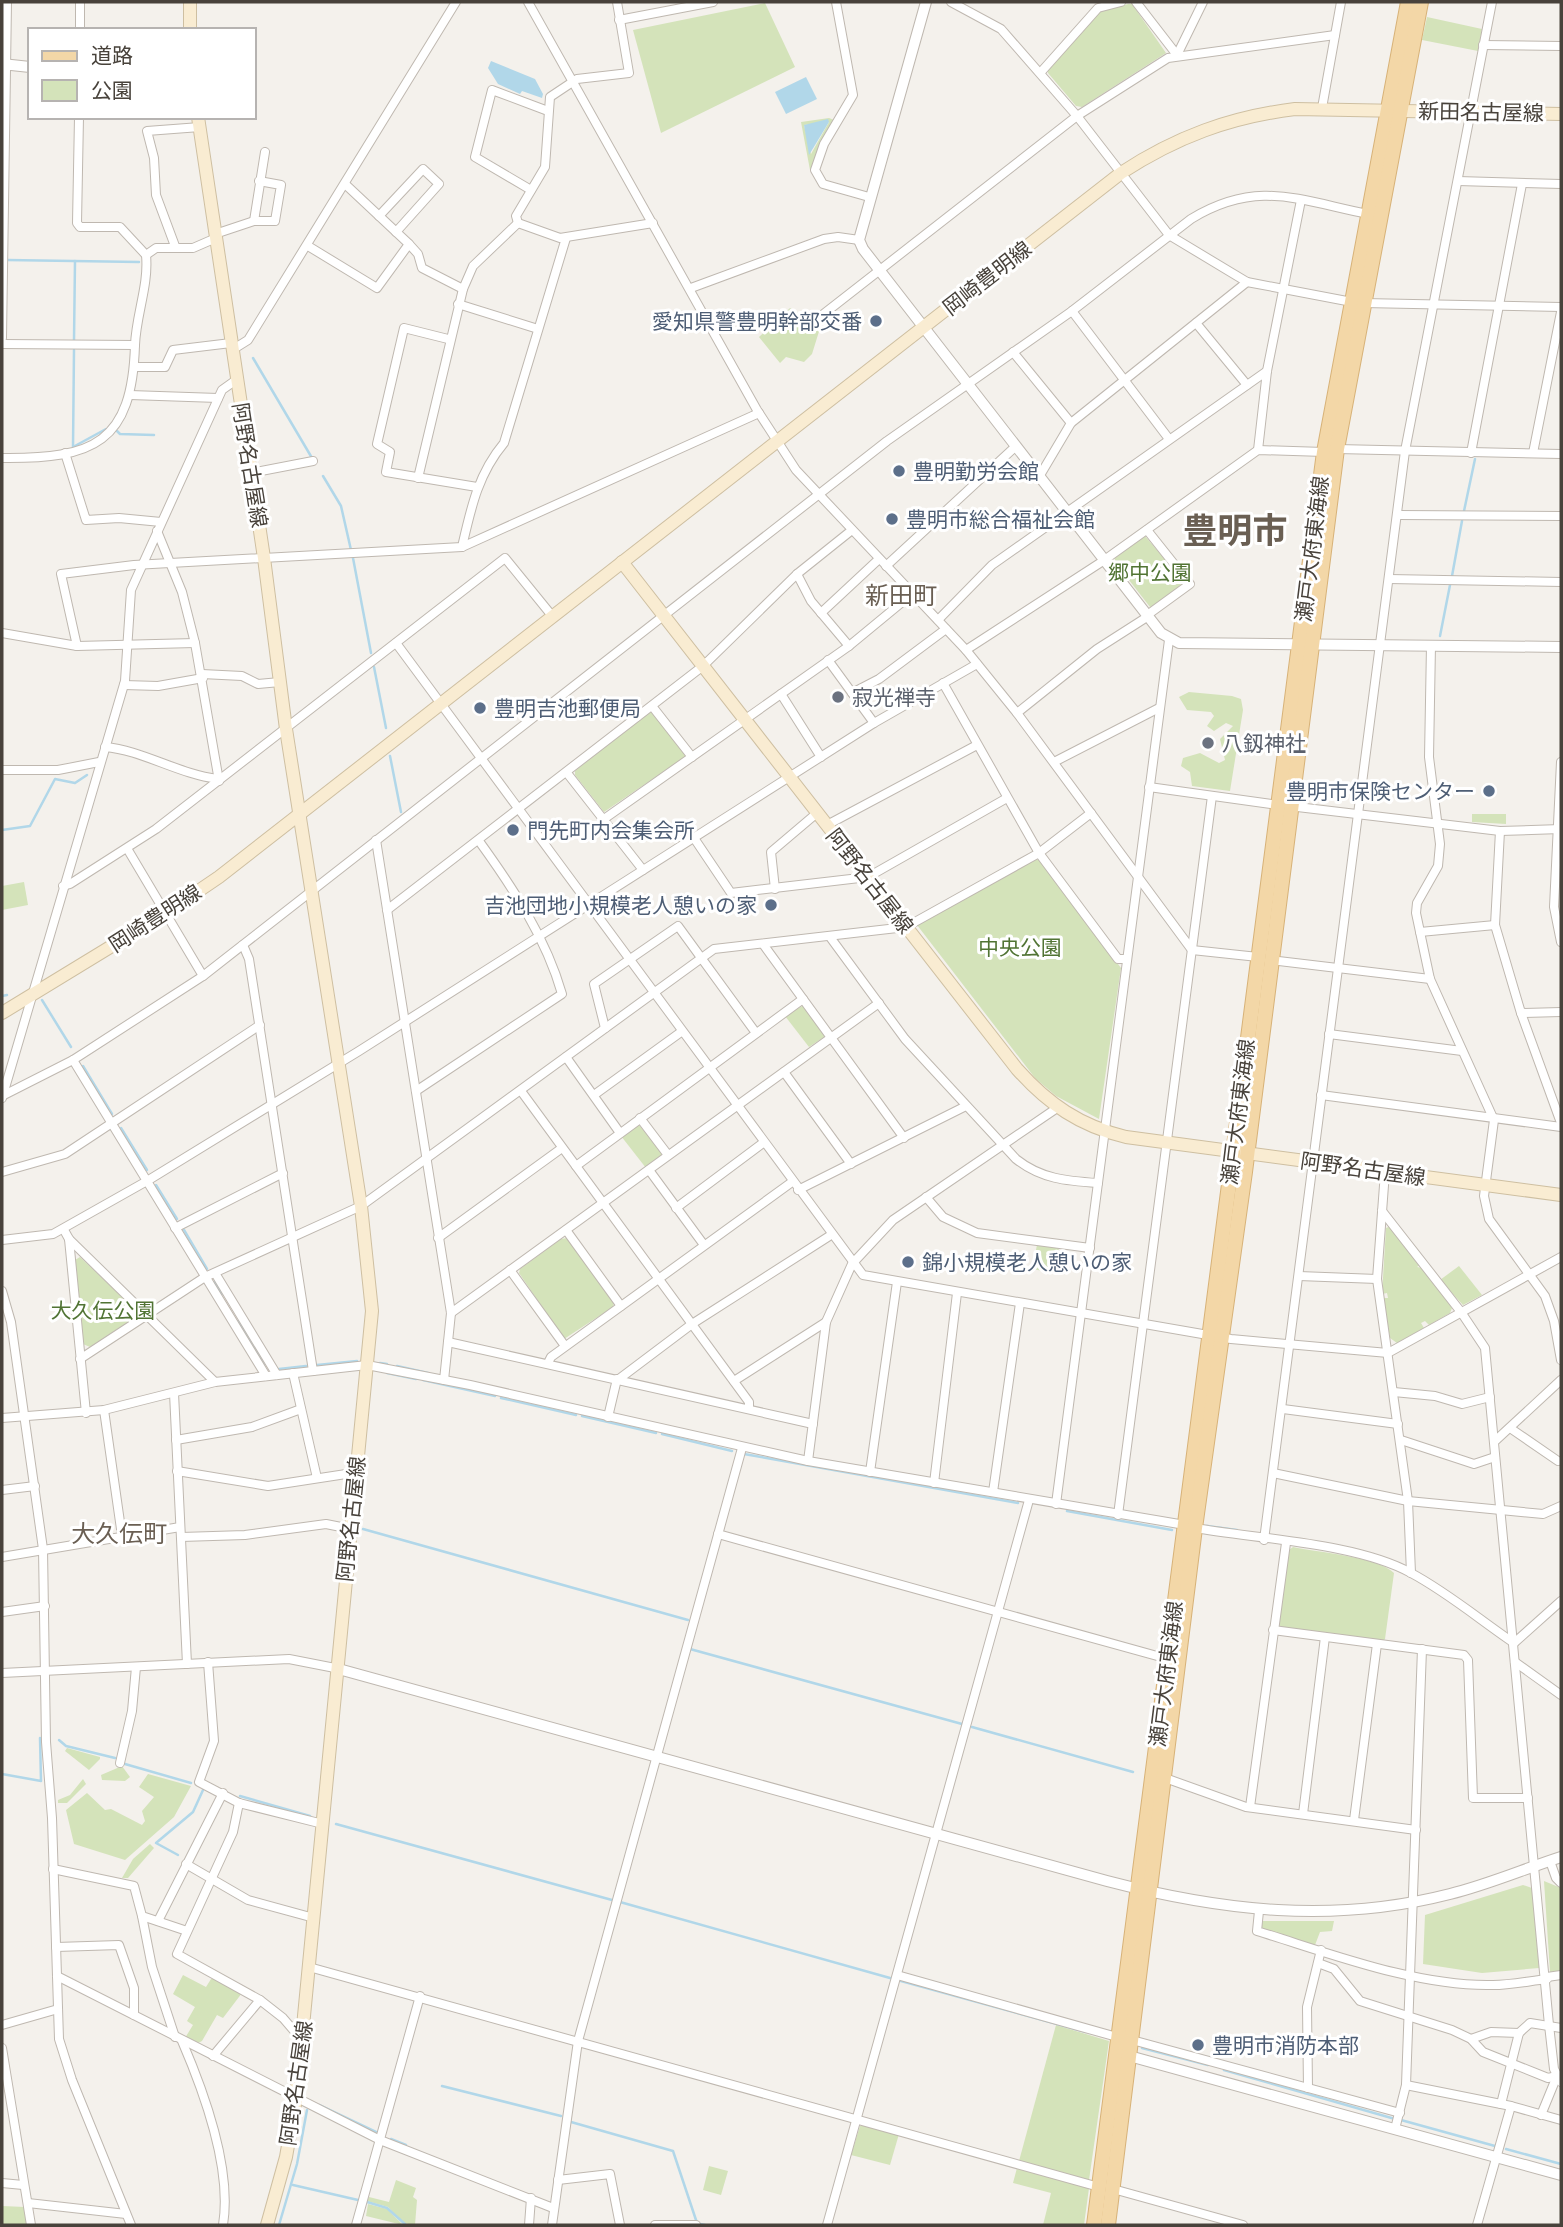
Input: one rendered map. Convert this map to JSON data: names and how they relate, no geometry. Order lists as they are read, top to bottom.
{
  "streets": {
    "main road": [
      "新田名古屋線",
      "岡崎豊明線",
      "阿野名古屋線",
      "瀬戸大府東海線"
    ]
  },
  "crossings": [
    ["新田名古屋線", "岡崎豊明線"],
    ["新田名古屋線", "瀬戸大府東海線"],
    ["岡崎豊明線", "阿野名古屋線"],
    ["岡崎豊明線", "瀬戸大府東海線"],
    ["阿野名古屋線", "瀬戸大府東海線"]
  ],
  "districts": ["豊明市", "新田町", "大久伝町"],
  "parks": ["郷中公園", "中央公園", "大久伝公園"],
  "places": [
    "愛知県警豊明幹部交番",
    "豊明勤労会館",
    "豊明市総合福祉会館",
    "寂光禅寺",
    "豊明吉池郵便局",
    "八釼神社",
    "豊明市保険センター",
    "門先町内会集会所",
    "吉池団地小規模老人憩いの家",
    "錦小規模老人憩いの家",
    "豊明市消防本部"
  ],
  "legend": ["道路", "公園"]
}
